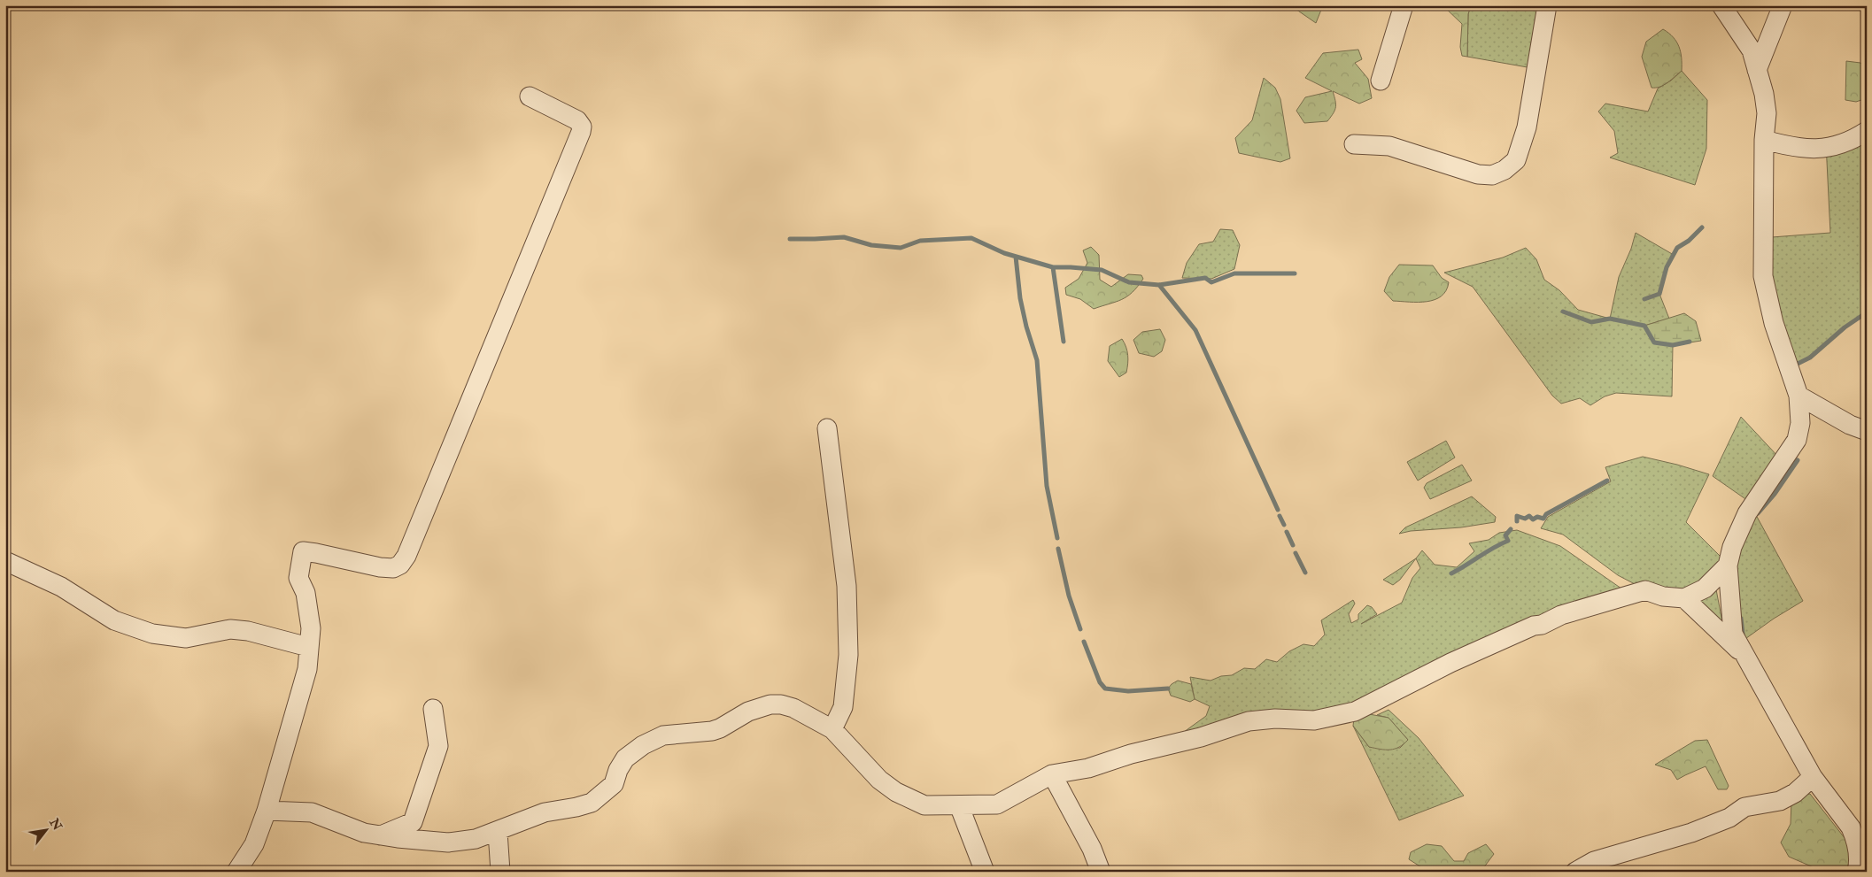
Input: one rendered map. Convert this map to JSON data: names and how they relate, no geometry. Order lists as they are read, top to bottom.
{
  "north": "top right"
}
